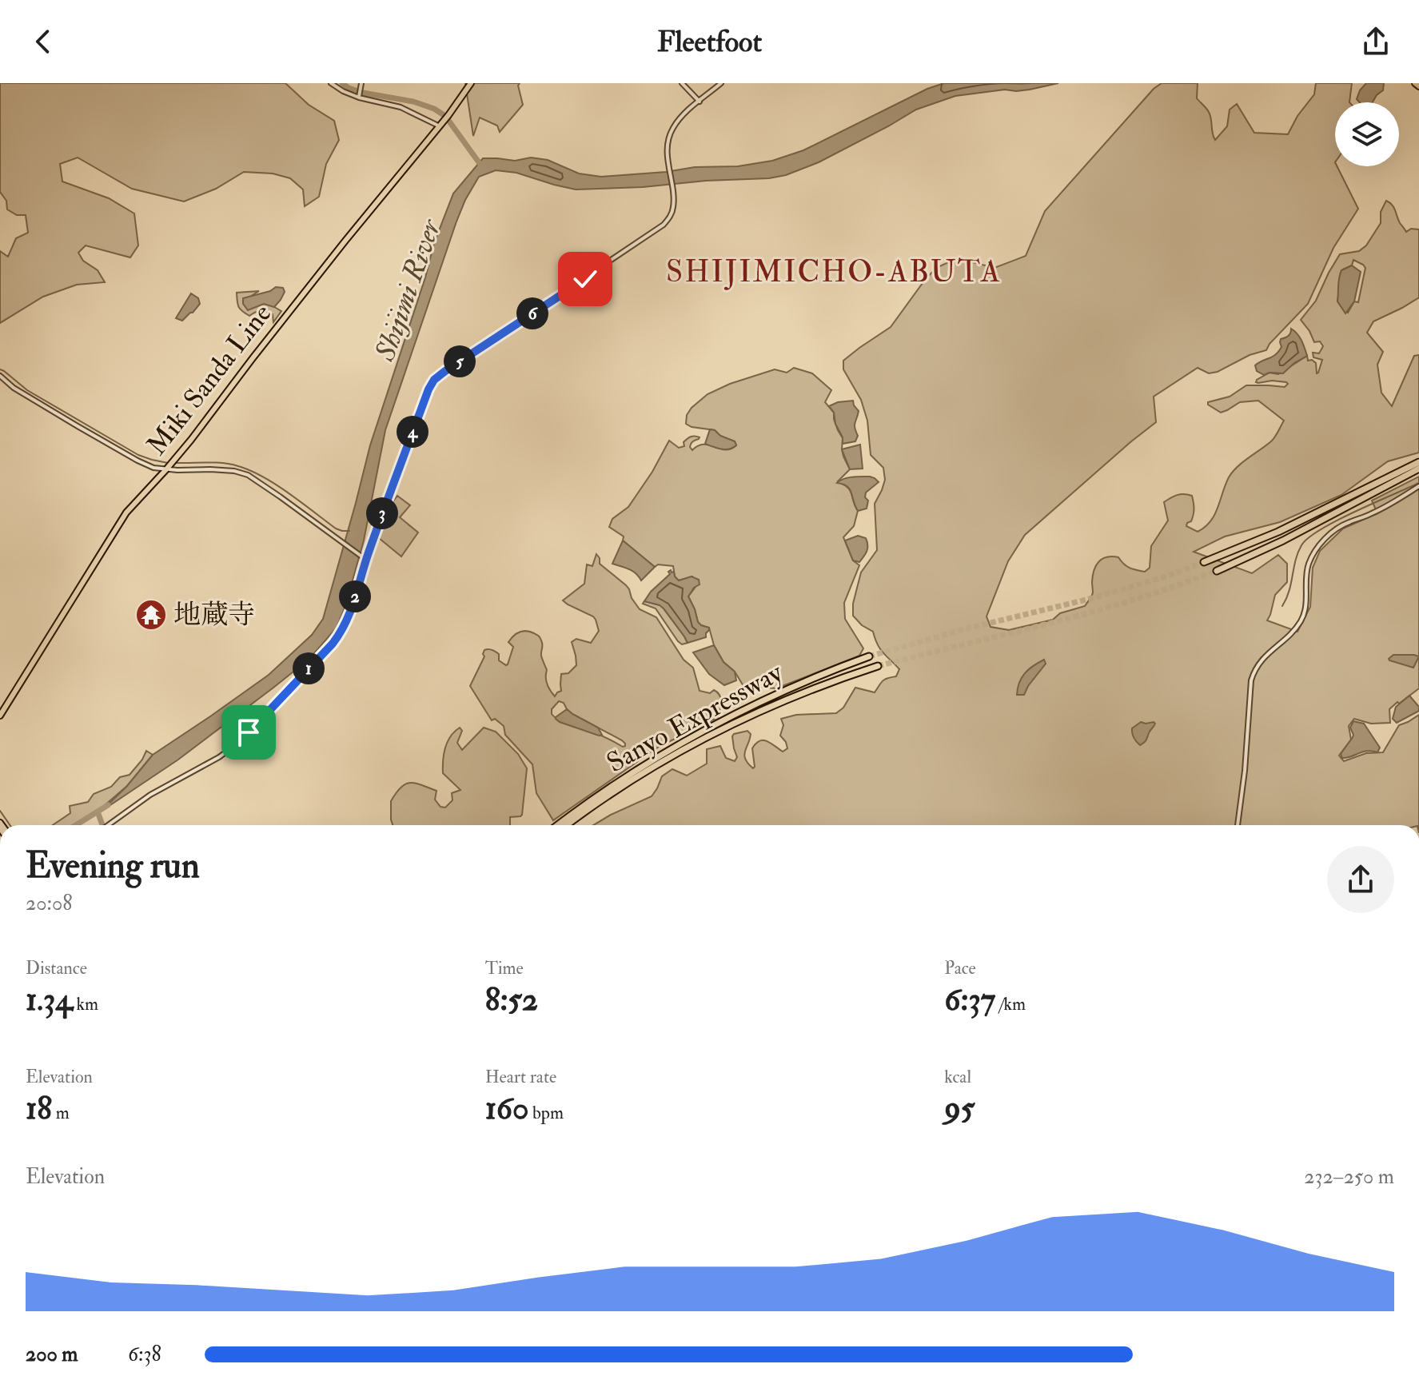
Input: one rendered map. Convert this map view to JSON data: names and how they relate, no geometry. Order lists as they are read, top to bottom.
{
  "streets": {
    "highway": ["Sanyo Expressway"],
    "main road": ["Miki Sanda Line"]
  },
  "districts": ["SHIJIMICHO-ABUTA"],
  "water": ["Shijimi River"],
  "places": {
    "temple": ["地蔵寺"]
  },
  "page": {
    "header": "Fleetfoot",
    "pins": [
      "6",
      "5",
      "4",
      "3",
      "2",
      "1"
    ],
    "heading": ["Evening run", "20:08"],
    "stats": [
      ["Distance", "1.34 km"],
      ["Time", "8:52"],
      ["Pace", "6:37 /km"],
      ["Elevation", "18 m"],
      ["Heart rate", "160 bpm"],
      ["kcal", "95"]
    ],
    "chart": ["Elevation", "232–250 m"],
    "list": [
      {
        "name": "200 m",
        "note": "6:38"
      }
    ]
  }
}
